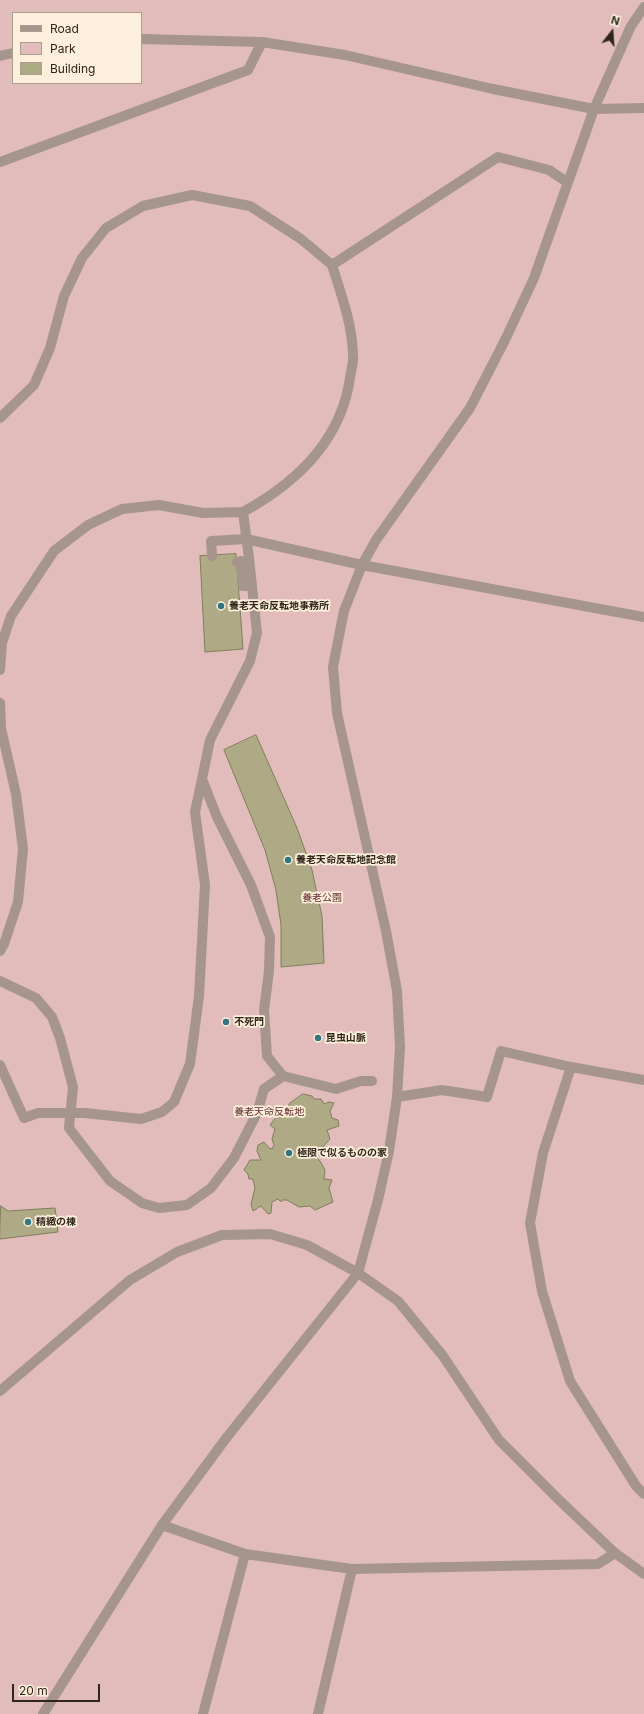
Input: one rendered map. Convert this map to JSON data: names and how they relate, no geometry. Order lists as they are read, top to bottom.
{
  "parks": ["養老公園", "養老天命反転地"],
  "places": [
    "養老天命反転地事務所",
    "養老天命反転地記念館",
    "不死門",
    "昆虫山脈",
    "極限で似るものの家",
    "精緻の棟"
  ],
  "legend": ["Road", "Park", "Building"],
  "scale_bar": "20 m",
  "north": "top"
}
